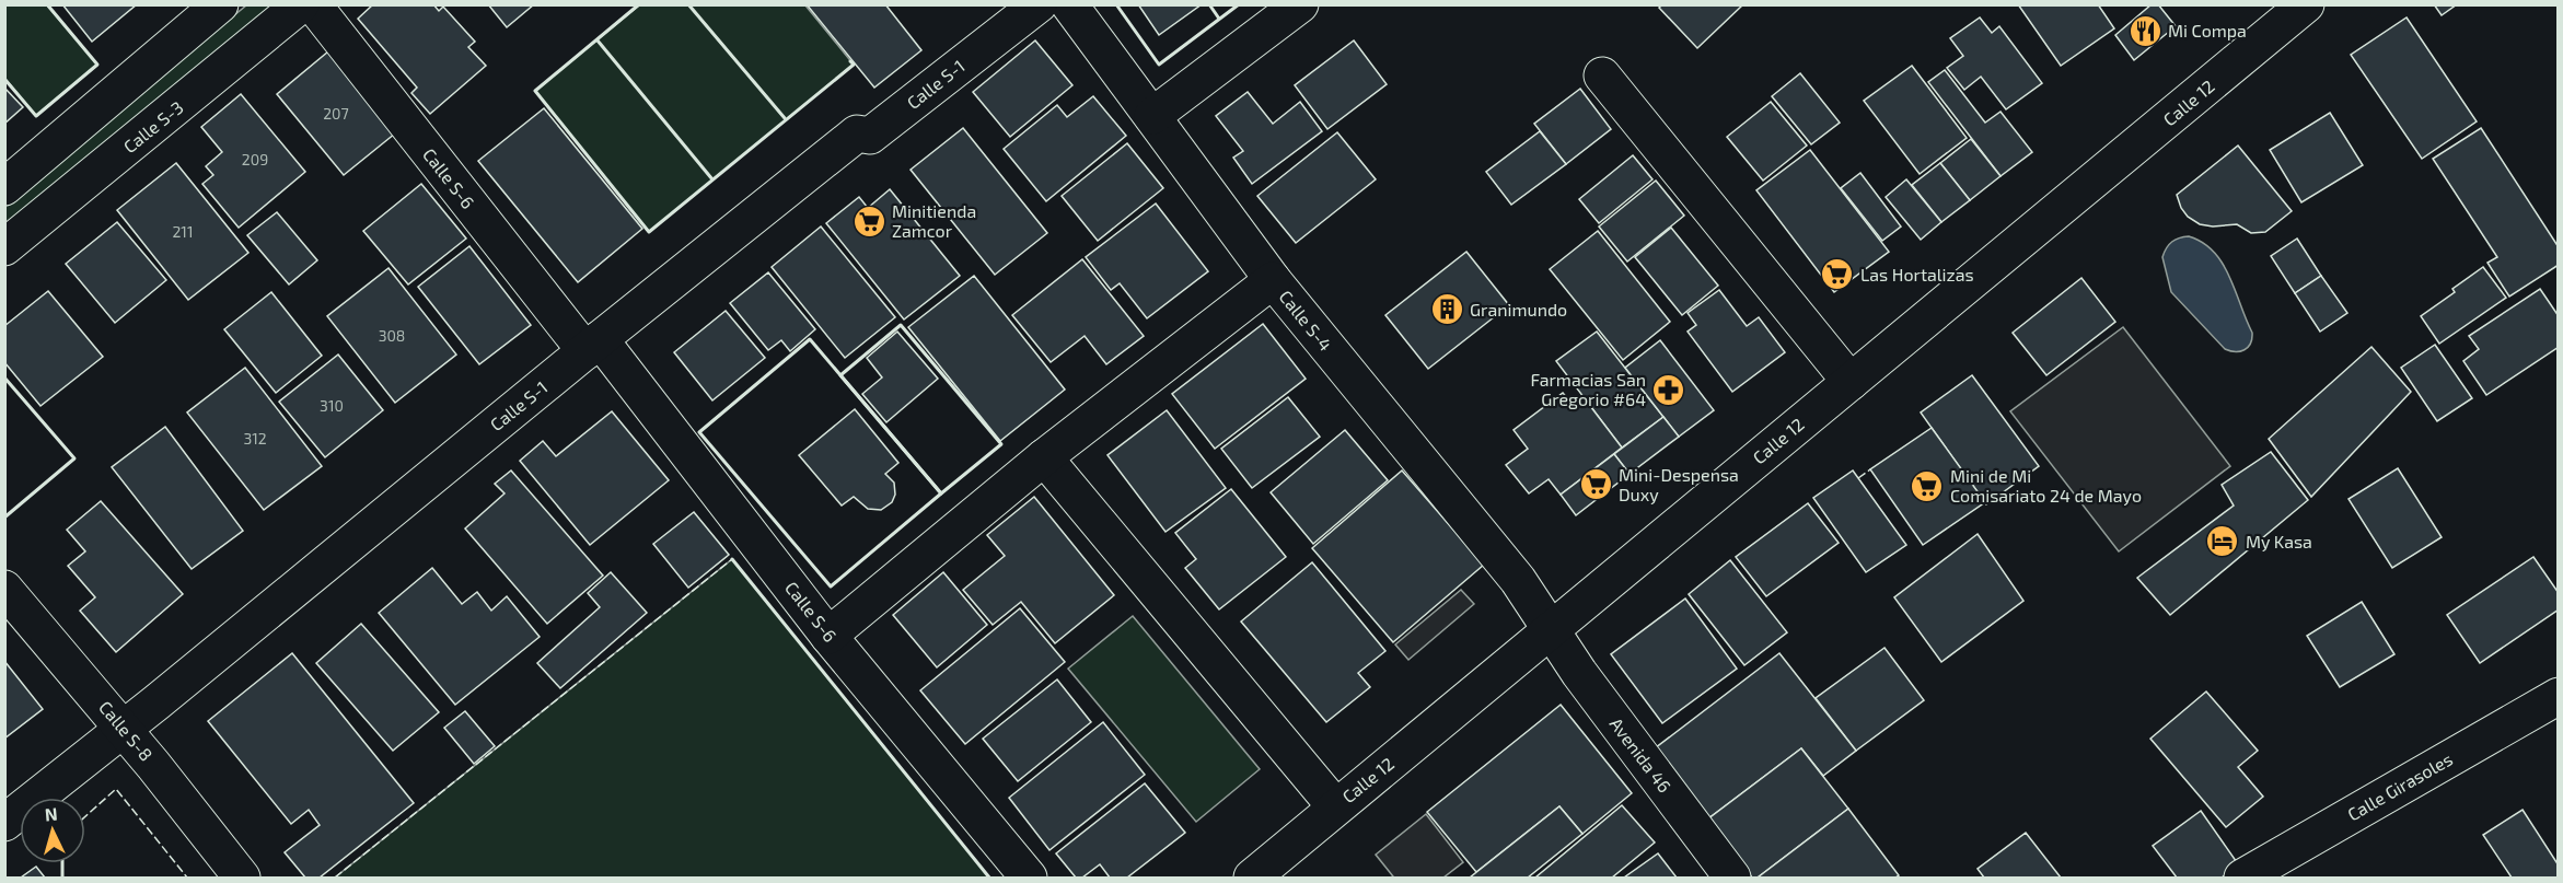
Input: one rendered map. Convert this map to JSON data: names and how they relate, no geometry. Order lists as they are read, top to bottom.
{
  "streets": {
    "street": [
      "Calle S-1",
      "Calle 12",
      "Calle S-3",
      "Calle S-6",
      "Calle S-4",
      "Calle S-8",
      "Avenida 46",
      "Calle Girasoles"
    ]
  },
  "crossings": [
    ["Calle S-1", "Calle S-6"],
    ["Calle S-1", "Calle S-8"],
    ["Calle 12", "Calle S-4"],
    ["Calle 12", "Avenida 46"],
    ["Calle S-3", "Calle S-6"],
    ["Calle S-4", "Avenida 46"]
  ],
  "places": {
    "restaurant": ["Mi Compa"],
    "supermarket": [
      "Minitienda Zamcor",
      "Las Hortalizas",
      "Mini-Despensa Duxy",
      "Mini de Mi Comisariato 24 de Mayo"
    ],
    "building": ["Granimundo"],
    "pharmacy": ["Farmacias San Gregorio #64"],
    "hotel": ["My Kasa"]
  },
  "house_numbers": [
    "207",
    "209",
    "211",
    "308",
    "310",
    "312"
  ],
  "north": "top"
}
